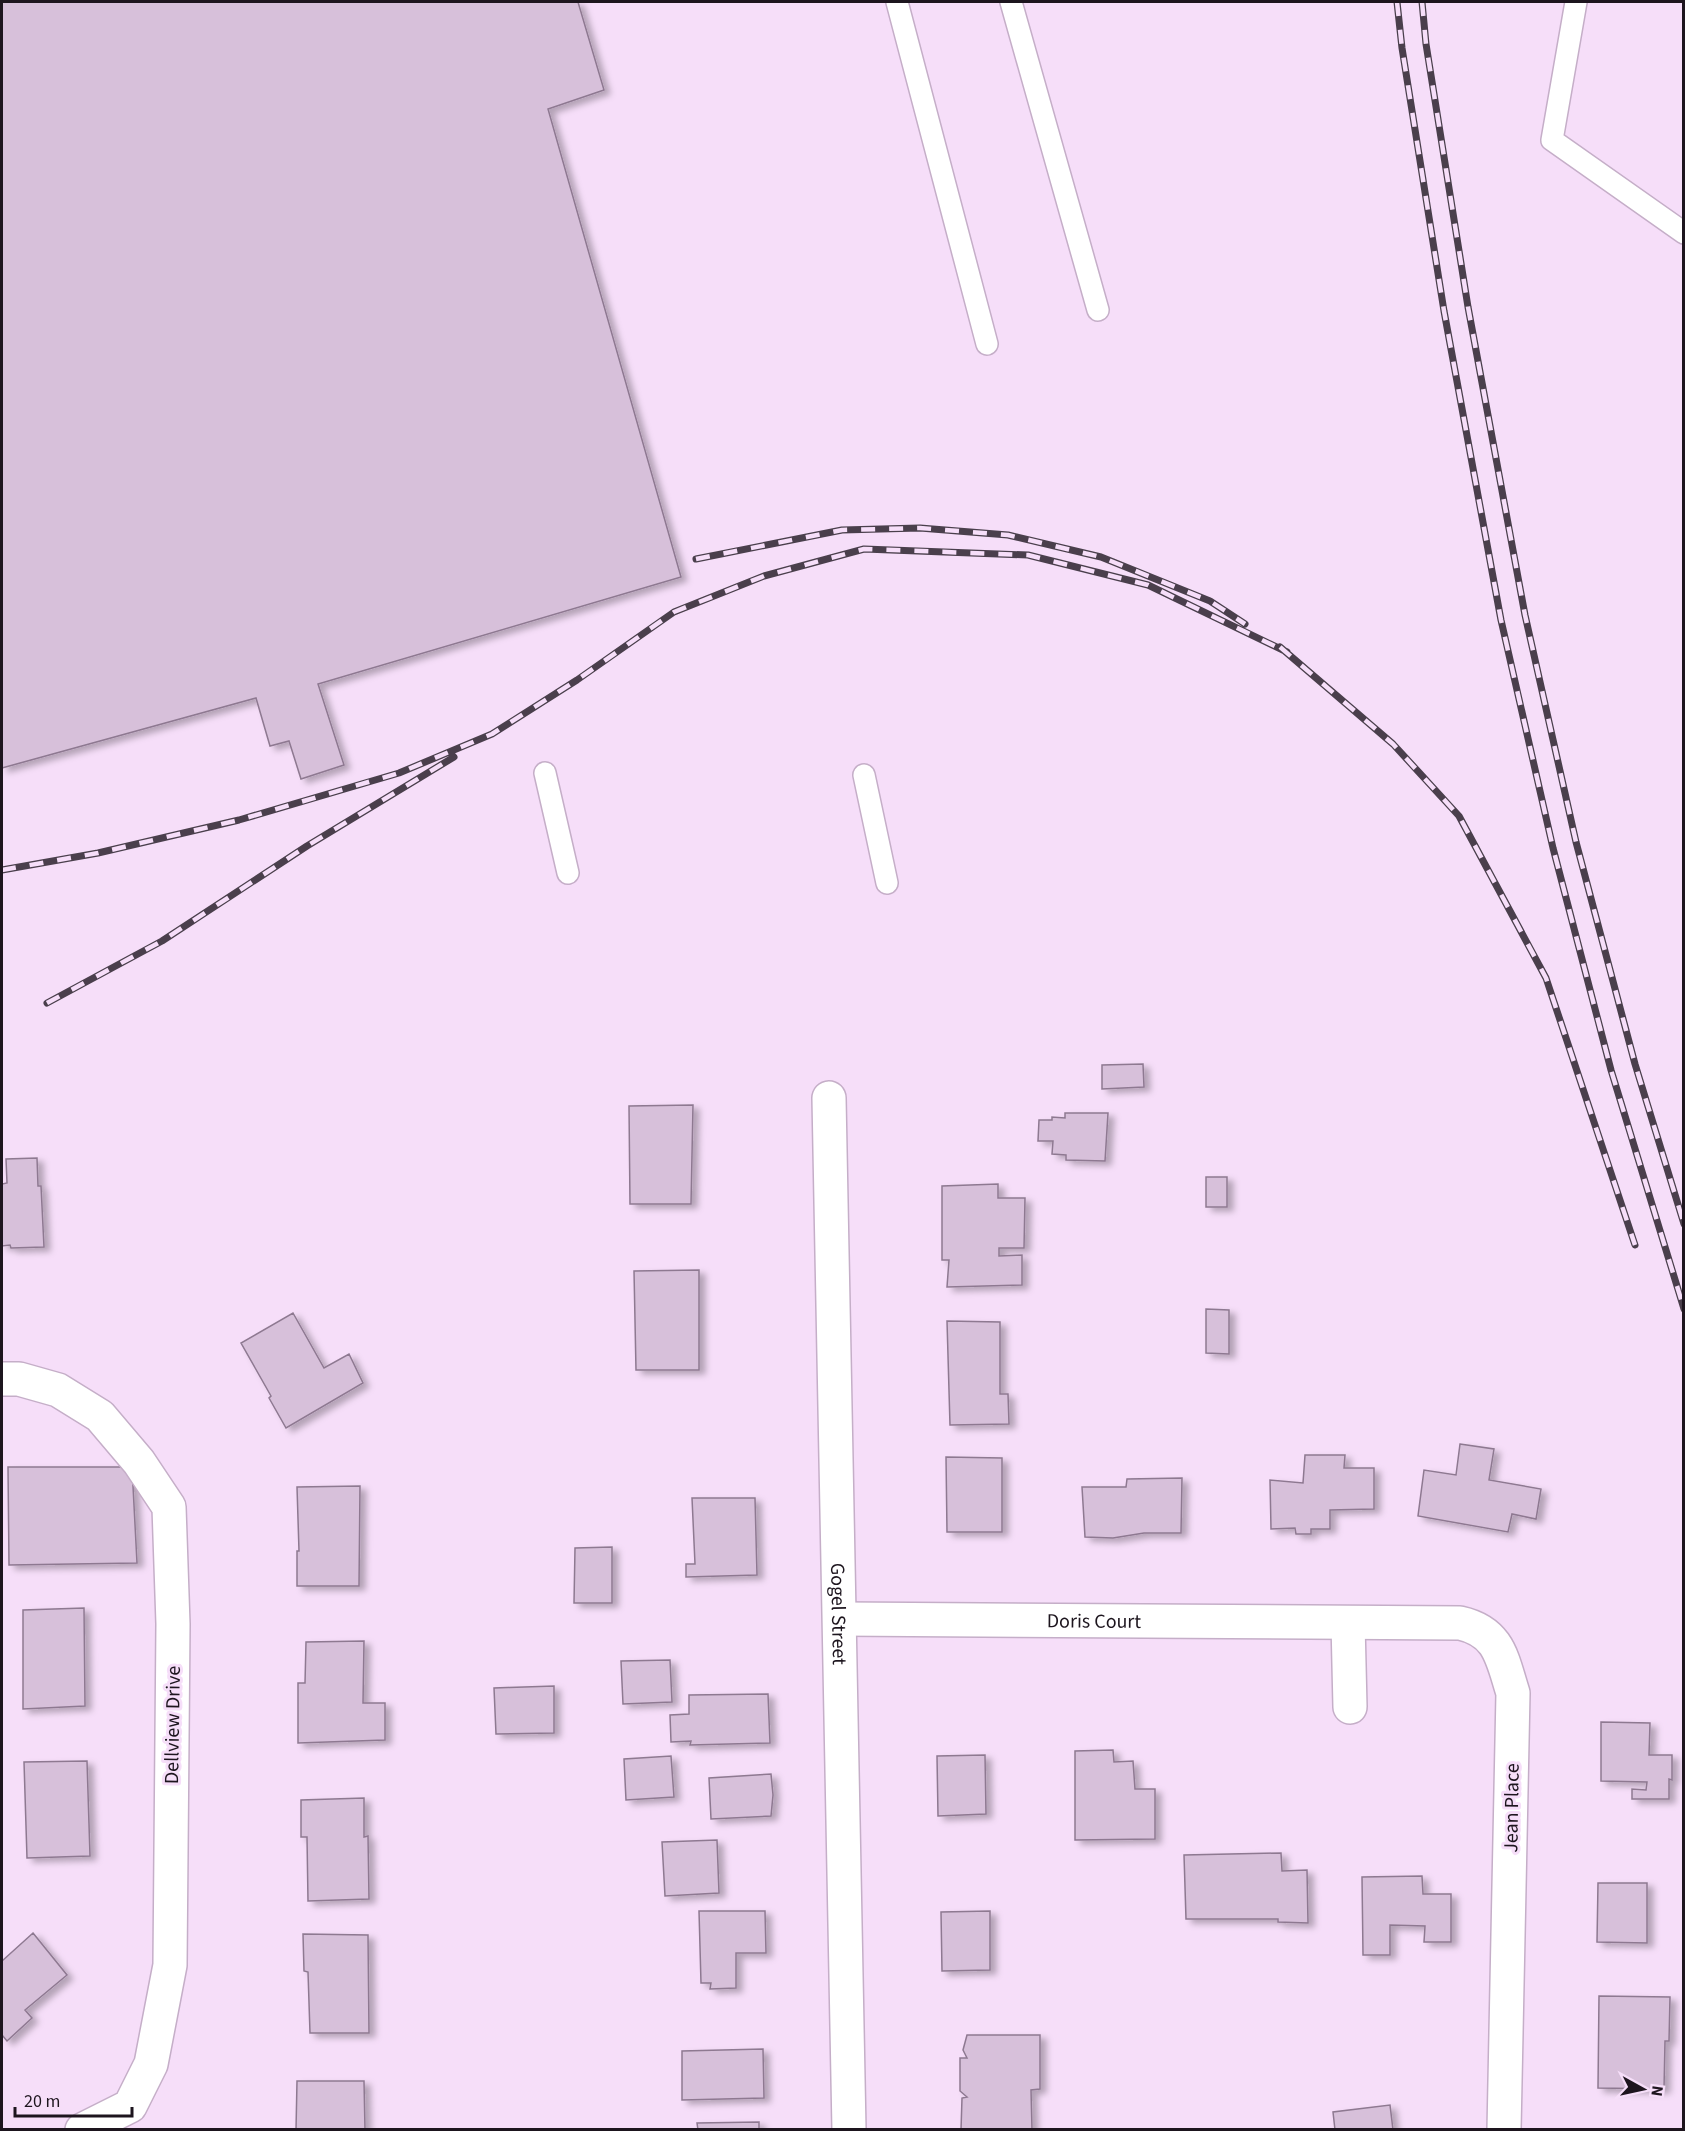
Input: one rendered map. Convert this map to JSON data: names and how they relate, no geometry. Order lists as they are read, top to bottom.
{
  "streets": {
    "street": [
      "Gogel Street",
      "Doris Court",
      "Dellview Drive",
      "Jean Place"
    ]
  },
  "crossings": [
    ["Gogel Street", "Doris Court"],
    ["Doris Court", "Jean Place"]
  ],
  "scale_bar": "20 m",
  "north": "right"
}
